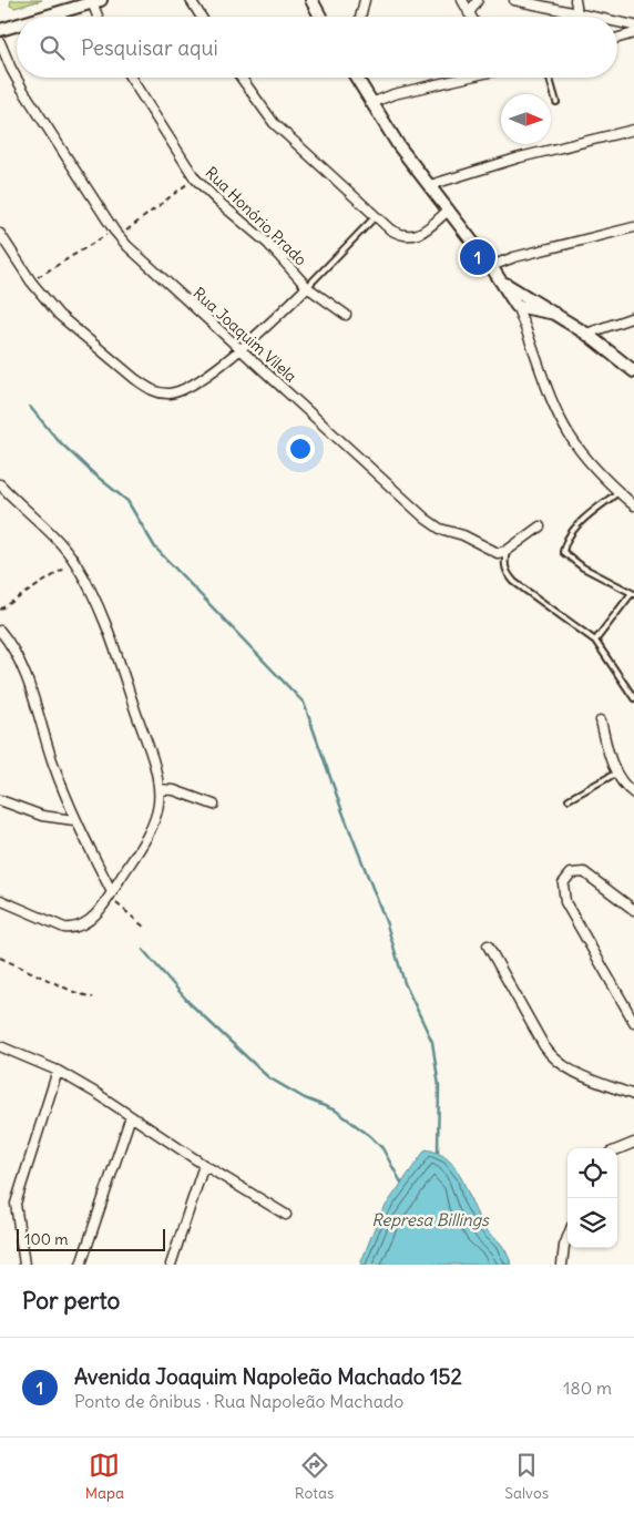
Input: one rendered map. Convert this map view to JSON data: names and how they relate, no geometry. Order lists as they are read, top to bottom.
{
  "streets": {
    "street": ["Rua Honório Prado", "Rua Joaquim Vilela"]
  },
  "water": ["Represa Billings"],
  "scale_bar": "100 m",
  "north": "right",
  "page": {
    "search": "Pesquisar aqui",
    "pins": "1",
    "scale": "100 m",
    "heading": "Por perto",
    "list": [
      {
        "mark": "1",
        "name": "Avenida Joaquim Napoleão Machado 152",
        "note": "Ponto de ônibus · Rua Napoleão Machado",
        "value": "180 m"
      }
    ],
    "nav": ["Mapa", "Rotas", "Salvos"]
  }
}
